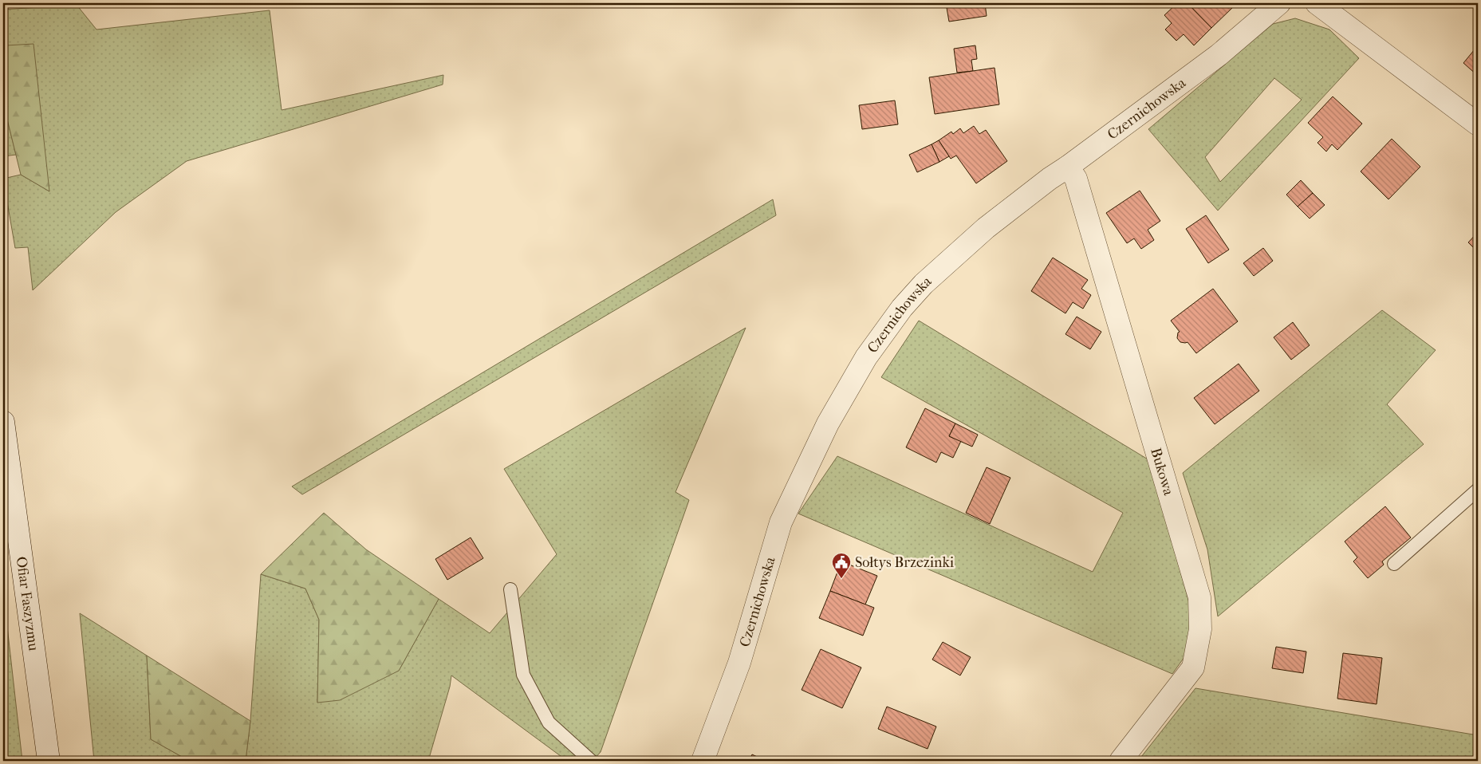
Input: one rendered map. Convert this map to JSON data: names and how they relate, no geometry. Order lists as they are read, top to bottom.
{
  "streets": {
    "street": ["Czernichowska", "Bukowa", "Ofiar Faszyzmu"]
  },
  "crossings": [
    ["Czernichowska", "Bukowa"]
  ],
  "places": {
    "public building": ["Sołtys Brzezinki"]
  }
}
